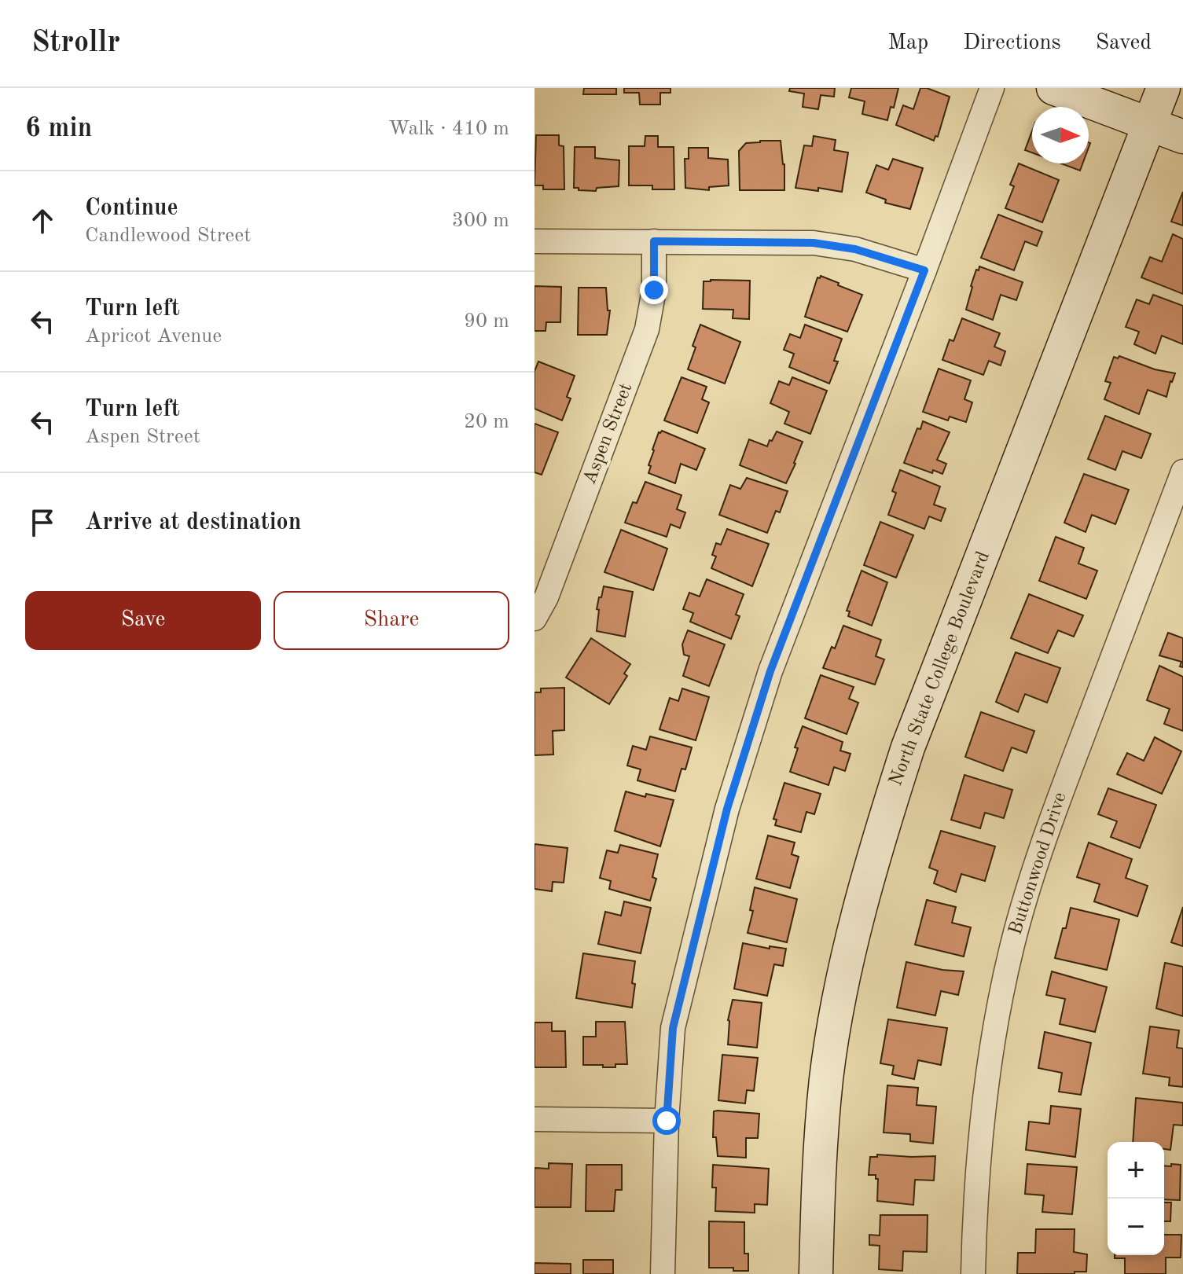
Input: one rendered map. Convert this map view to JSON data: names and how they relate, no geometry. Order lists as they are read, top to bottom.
{
  "streets": {
    "main road": ["North State College Boulevard"],
    "street": ["Aspen Street", "Buttonwood Drive"]
  },
  "north": "right",
  "page": {
    "header": "Strollr",
    "nav": ["Map", "Directions", "Saved"],
    "heading": ["6 min", "Walk · 410 m"],
    "list": [
      ["Continue", "Candlewood Street", "300 m"],
      ["Turn left", "Apricot Avenue", "90 m"],
      ["Turn left", "Aspen Street", "20 m"],
      "Arrive at destination"
    ],
    "buttons": ["Save", "Share"],
    "map_buttons": ["+", "−"]
  }
}
